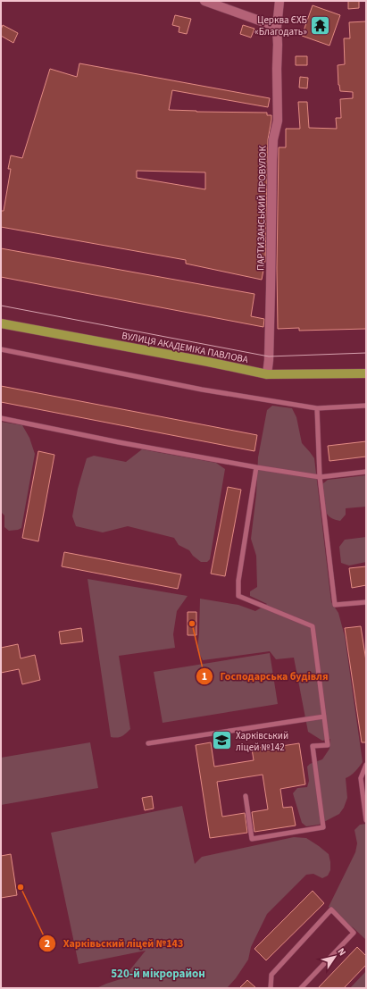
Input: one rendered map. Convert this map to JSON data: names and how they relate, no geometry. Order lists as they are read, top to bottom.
{
  "streets": {
    "main road": ["ВУЛИЦЯ АКАДЕМІКА ПАВЛОВА"],
    "street": ["ПАРТИЗАНСЬКИЙ ПРОВУЛОК"]
  },
  "crossings": [
    ["ПАРТИЗАНСЬКИЙ ПРОВУЛОК", "ВУЛИЦЯ АКАДЕМІКА ПАВЛОВА"]
  ],
  "districts": ["520-й мікрорайон"],
  "places": {
    "temple": ["Церква ЄХБ «Благодать»"],
    "other": ["Господарська будівля", "Харківьский ліцей №143"],
    "school or university": ["Харківський ліцей №142"]
  },
  "north": "top right"
}
